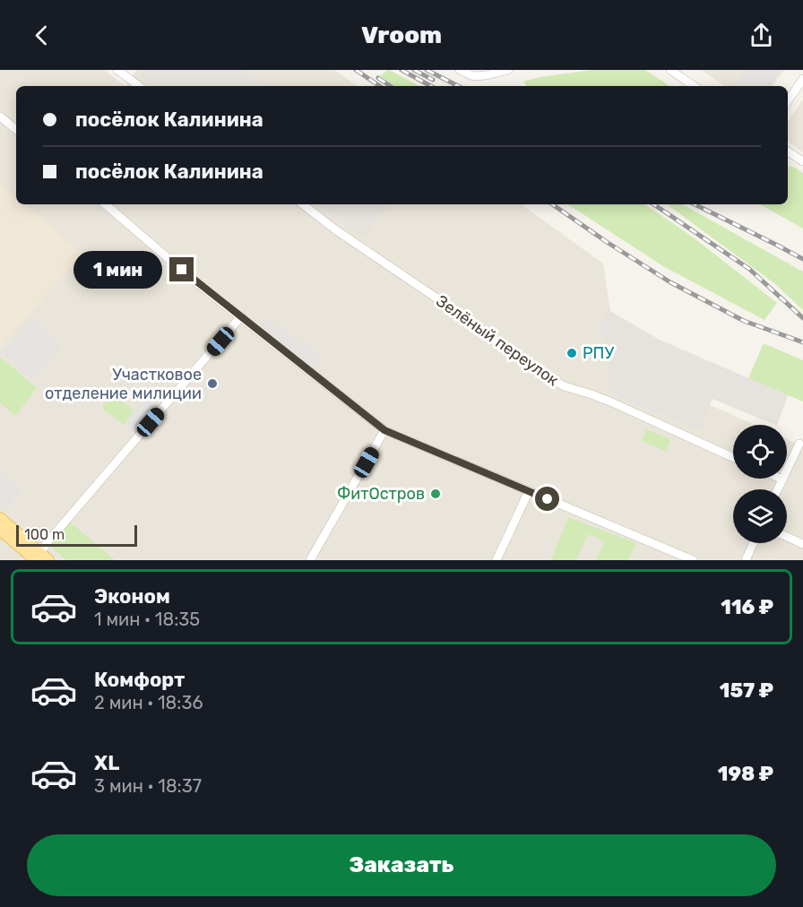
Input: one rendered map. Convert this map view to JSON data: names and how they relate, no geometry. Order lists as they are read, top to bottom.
{
  "streets": {
    "street": ["Зелёный переулок"]
  },
  "places": ["РПУ", "Участковое отделение милиции", "ФитОстров"],
  "scale_bar": "100 m",
  "page": {
    "header": "Vroom",
    "banner": ["посёлок Калинина", "посёлок Калинина"],
    "bubble": "1 мин",
    "scale": "100 m",
    "list": [
      {
        "name": "Эконом",
        "note": "1 мин · 18:35",
        "value": "116 ₽"
      },
      {
        "name": "Комфорт",
        "note": "2 мин · 18:36",
        "value": "157 ₽"
      },
      {
        "name": "XL",
        "note": "3 мин · 18:37",
        "value": "198 ₽"
      }
    ],
    "buttons": "Заказать"
  }
}
